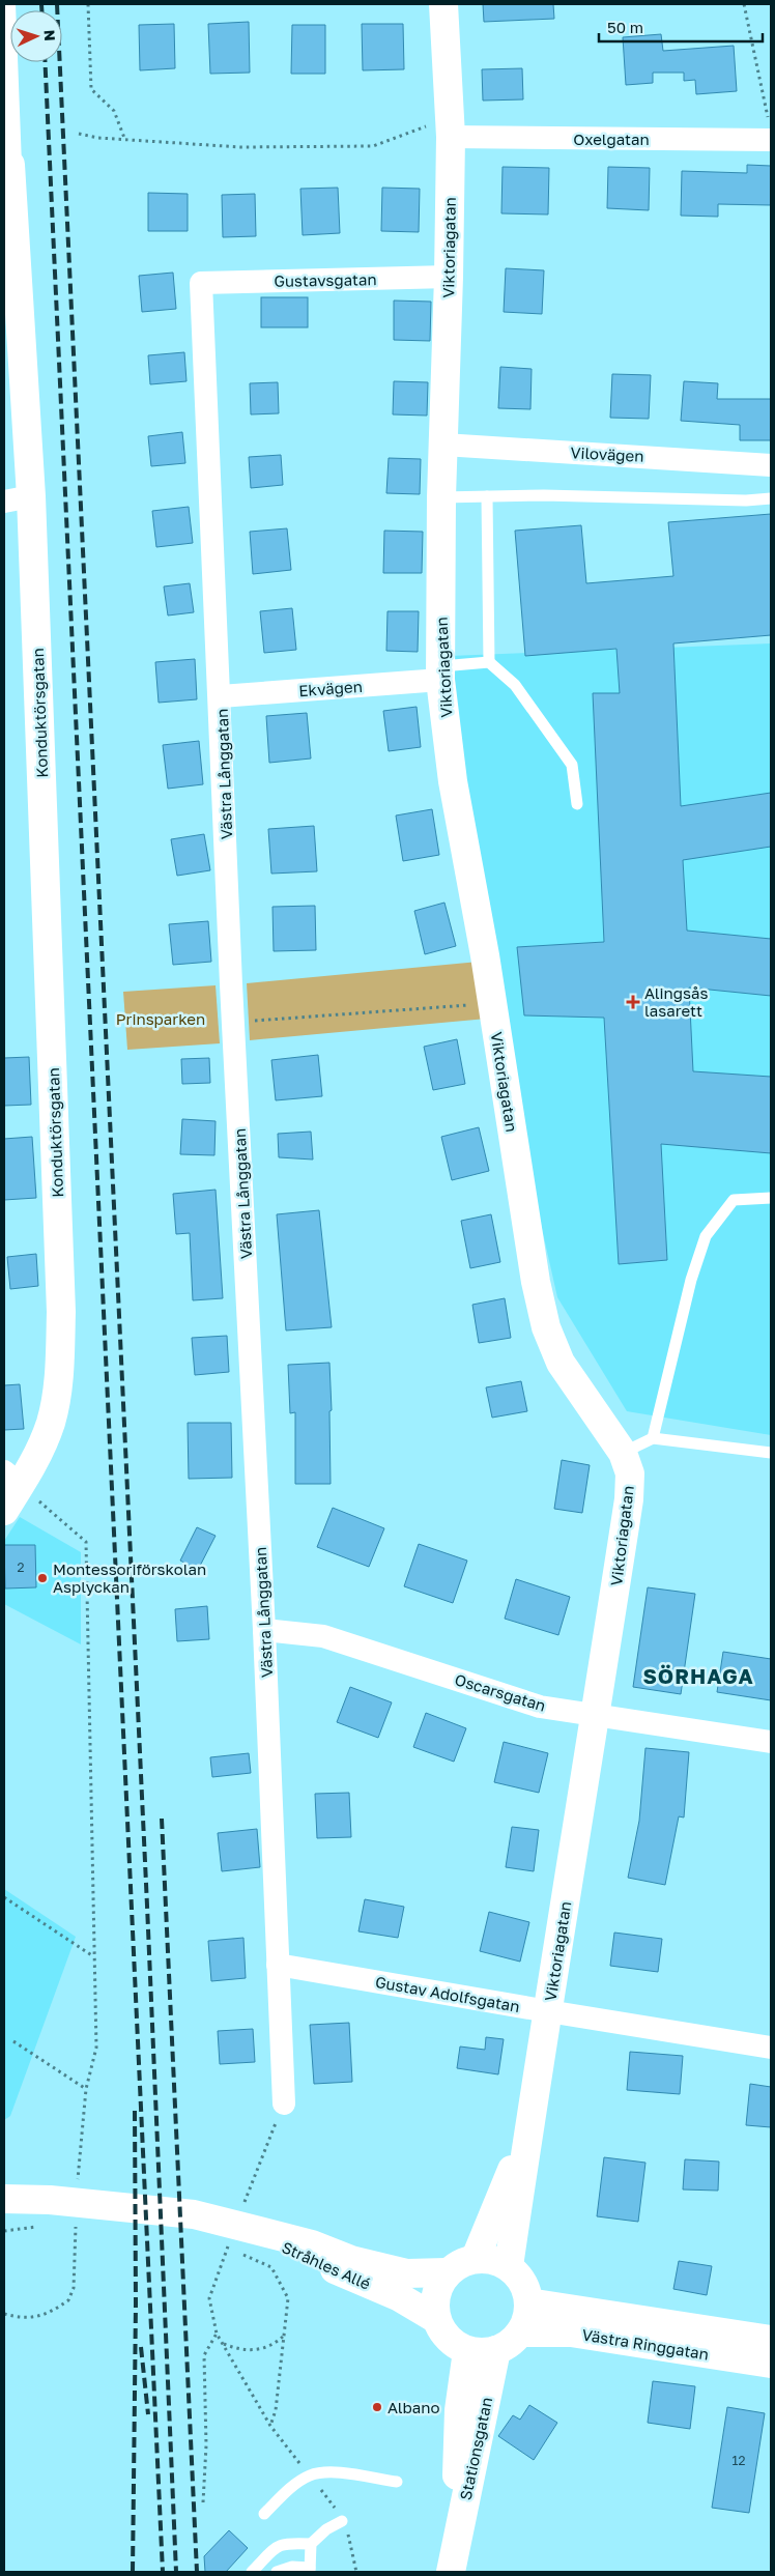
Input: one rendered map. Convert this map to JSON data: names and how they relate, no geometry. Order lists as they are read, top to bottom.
{
  "streets": {
    "street": [
      "Oxelgatan",
      "Viktoriagatan",
      "Gustavsgatan",
      "Vilovägen",
      "Ekvägen",
      "Konduktörsgatan",
      "Västra Långgatan",
      "Oscarsgatan",
      "Gustav Adolfsgatan",
      "Stråhles Allé",
      "Västra Ringgatan",
      "Stationsgatan"
    ]
  },
  "crossings": [
    ["Oxelgatan", "Viktoriagatan"],
    ["Viktoriagatan", "Gustavsgatan"],
    ["Viktoriagatan", "Vilovägen"],
    ["Viktoriagatan", "Ekvägen"],
    ["Viktoriagatan", "Oscarsgatan"],
    ["Viktoriagatan", "Gustav Adolfsgatan"],
    ["Viktoriagatan", "Stråhles Allé"],
    ["Viktoriagatan", "Västra Ringgatan"],
    ["Viktoriagatan", "Stationsgatan"],
    ["Gustavsgatan", "Västra Långgatan"],
    ["Ekvägen", "Västra Långgatan"],
    ["Västra Långgatan", "Oscarsgatan"],
    ["Västra Långgatan", "Gustav Adolfsgatan"],
    ["Stråhles Allé", "Västra Ringgatan"],
    ["Stråhles Allé", "Stationsgatan"],
    ["Västra Ringgatan", "Stationsgatan"]
  ],
  "districts": ["SÖRHAGA"],
  "parks": ["Prinsparken"],
  "places": {
    "health": ["Alingsås lasarett"],
    "other": ["Montessoriförskolan Asplyckan", "Albano"]
  },
  "house_numbers": ["2", "12"],
  "scale_bar": "50 m",
  "north": "right"
}
